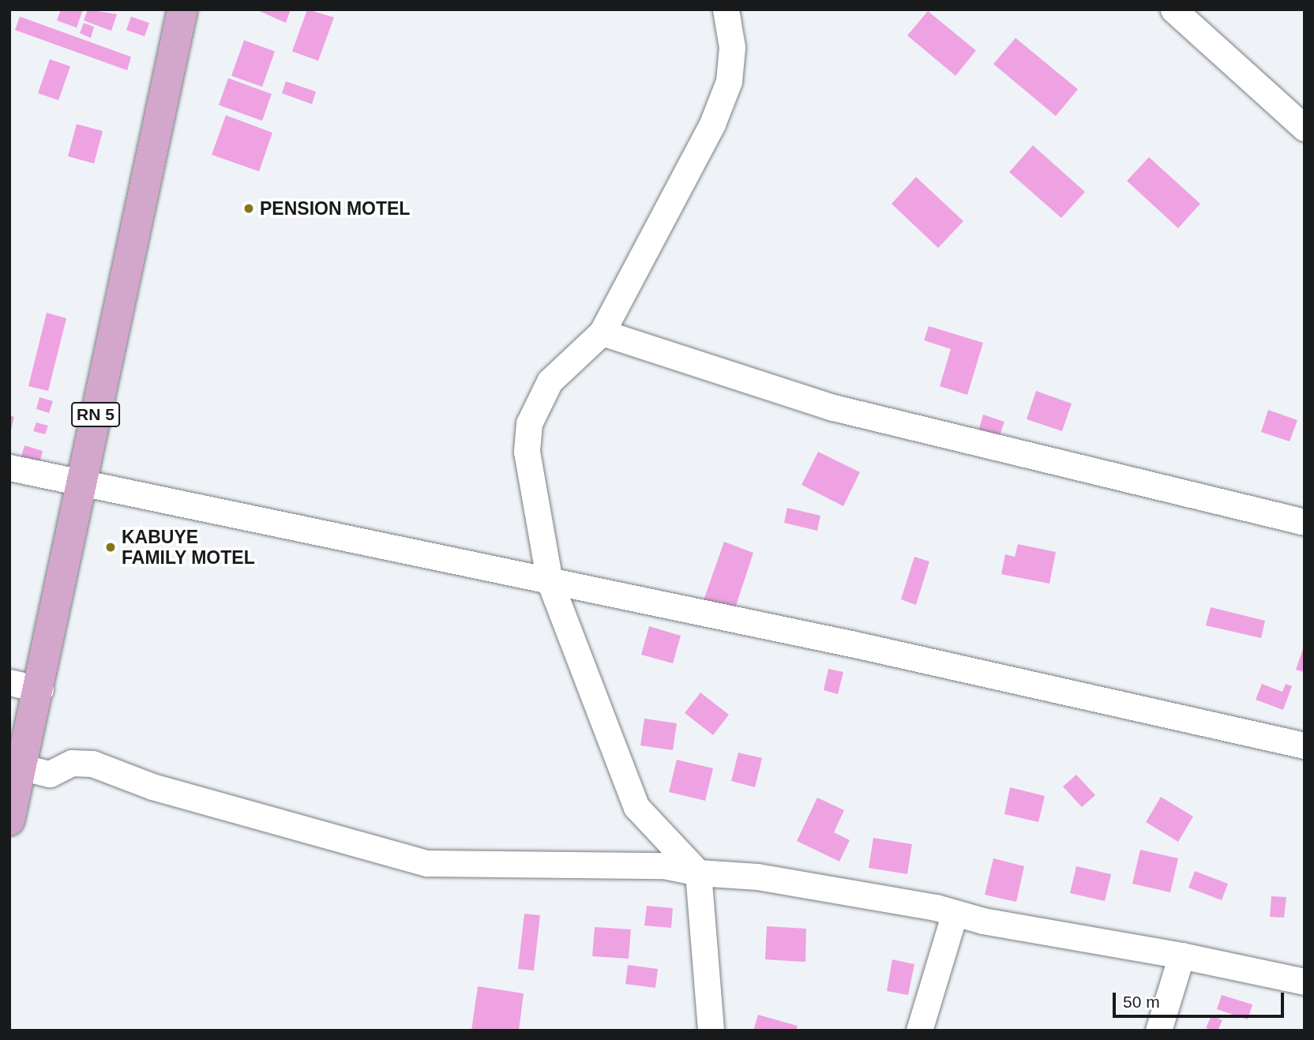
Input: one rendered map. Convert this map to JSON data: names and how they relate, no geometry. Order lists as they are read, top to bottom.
{
  "streets": {
    "main road": ["RN 5"]
  },
  "places": ["PENSION MOTEL", "KABUYE FAMILY MOTEL"],
  "scale_bar": "50 m"
}
